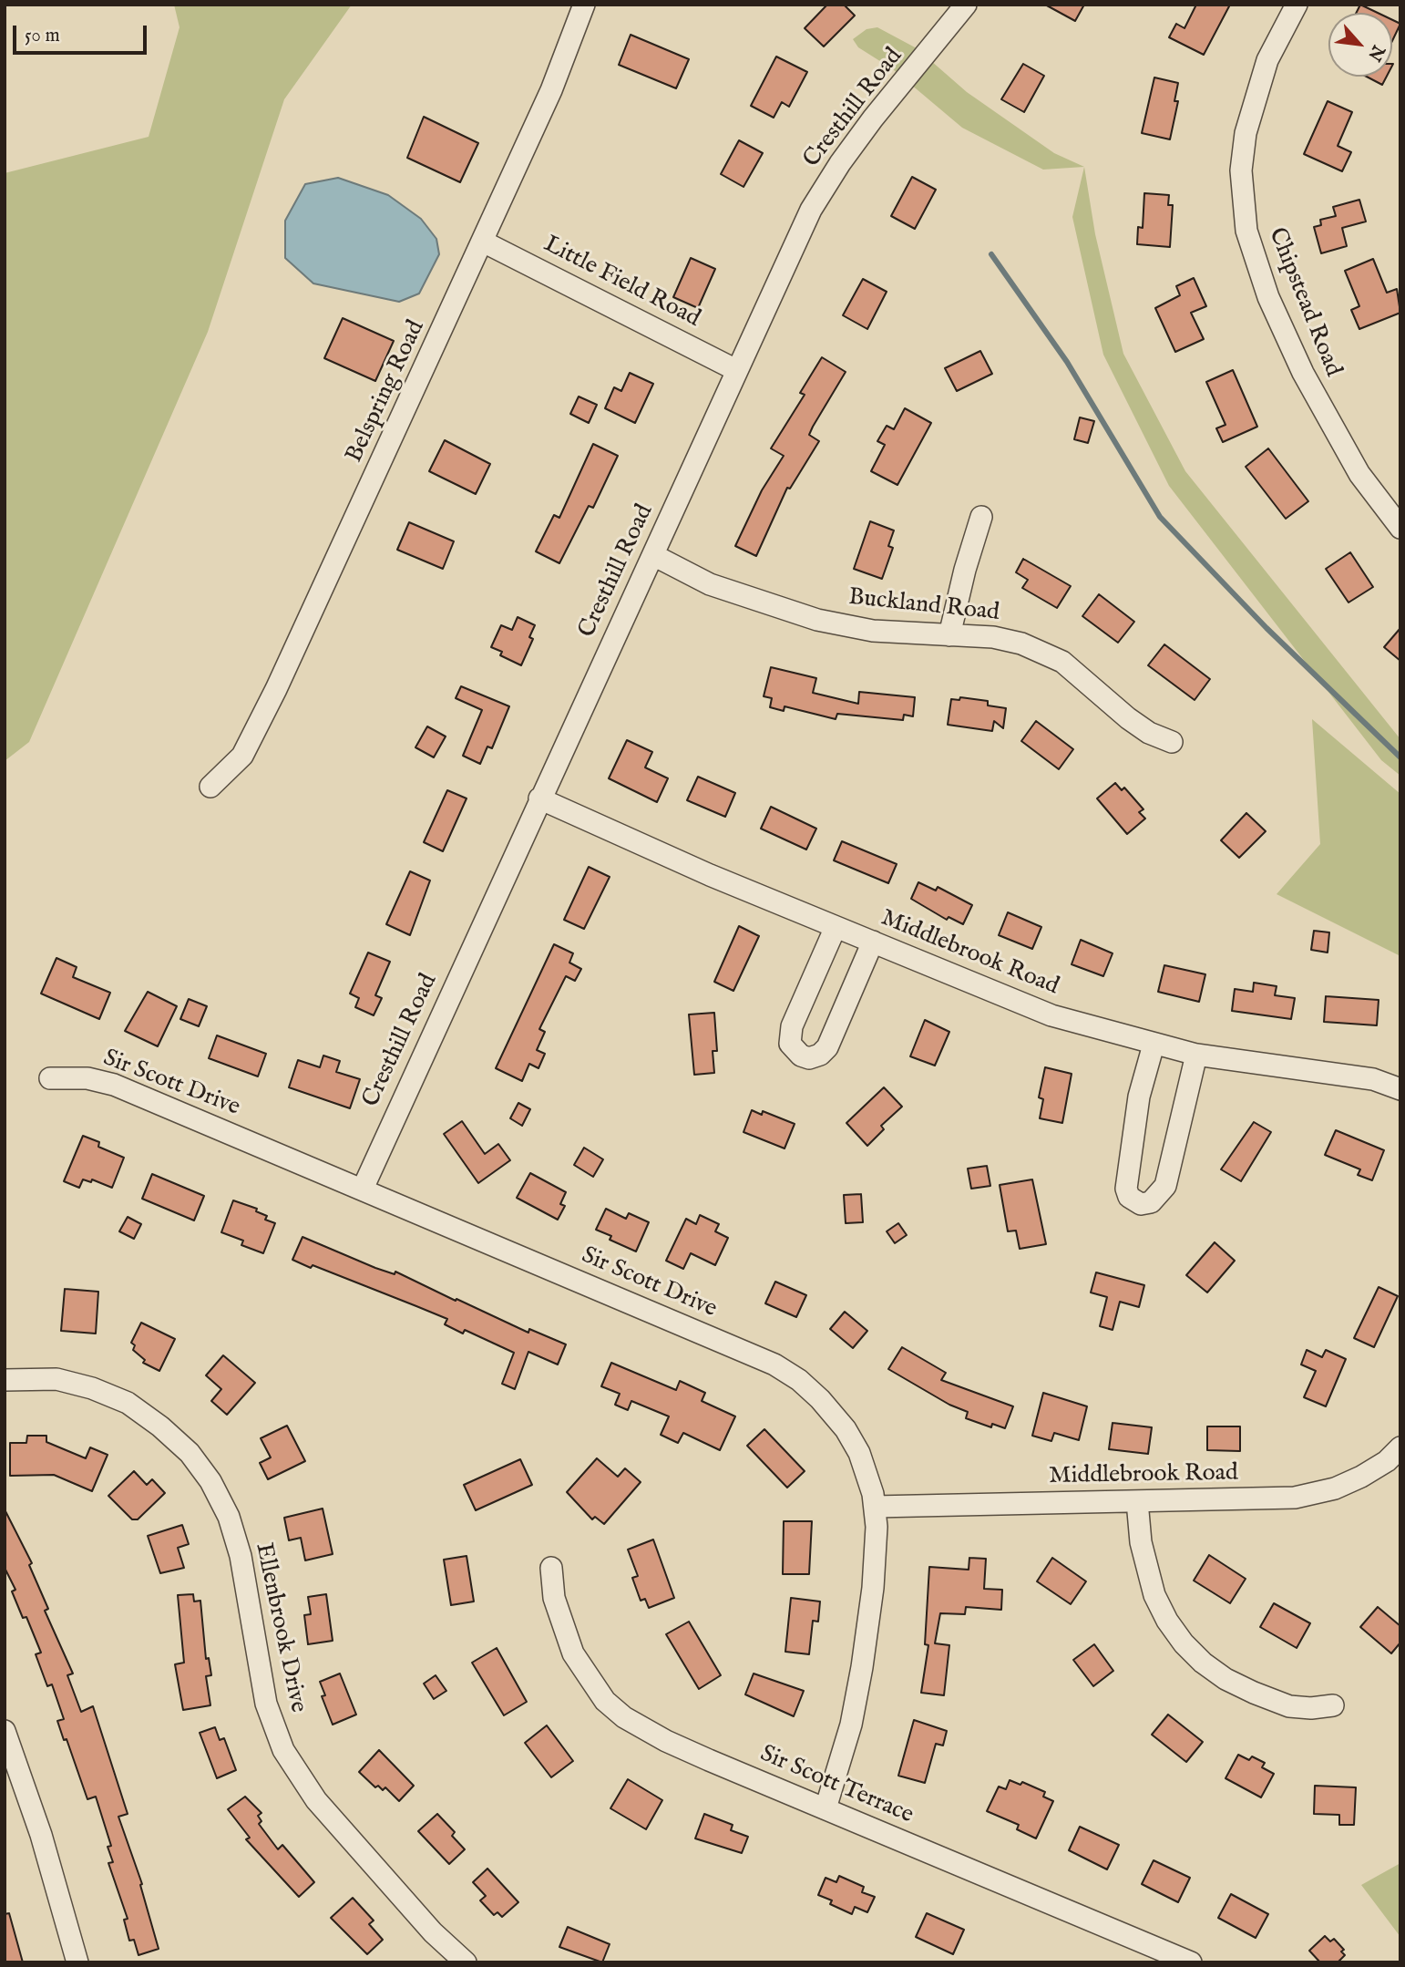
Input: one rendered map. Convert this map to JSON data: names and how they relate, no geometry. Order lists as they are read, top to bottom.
{
  "streets": {
    "street": [
      "Cresthill Road",
      "Little Field Road",
      "Chipstead Road",
      "Belspring Road",
      "Buckland Road",
      "Middlebrook Road",
      "Sir Scott Drive",
      "Ellenbrook Drive",
      "Sir Scott Terrace"
    ]
  },
  "crossings": [
    ["Cresthill Road", "Little Field Road"],
    ["Cresthill Road", "Buckland Road"],
    ["Cresthill Road", "Middlebrook Road"],
    ["Cresthill Road", "Sir Scott Drive"],
    ["Little Field Road", "Belspring Road"],
    ["Middlebrook Road", "Sir Scott Drive"],
    ["Sir Scott Drive", "Sir Scott Terrace"]
  ],
  "scale_bar": "50 m",
  "north": "bottom right"
}
